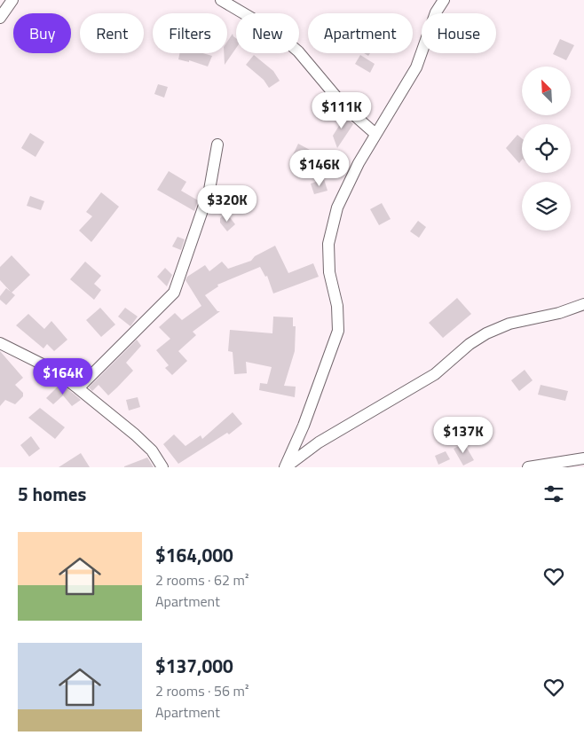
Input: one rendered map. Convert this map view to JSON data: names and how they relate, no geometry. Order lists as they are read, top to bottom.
{
  "north": "top left",
  "page": {
    "chip": [
      "Buy",
      "Rent",
      "Filters",
      "New",
      "Apartment",
      "House"
    ],
    "price": [
      "$111K",
      "$146K",
      "$320K",
      "$164K",
      "$137K"
    ],
    "heading": "5 homes",
    "list": [
      {
        "name": "$164,000",
        "note": "2 rooms · 62 m² · Apartment"
      },
      {
        "name": "$137,000",
        "note": "2 rooms · 56 m² · Apartment"
      }
    ]
  }
}
